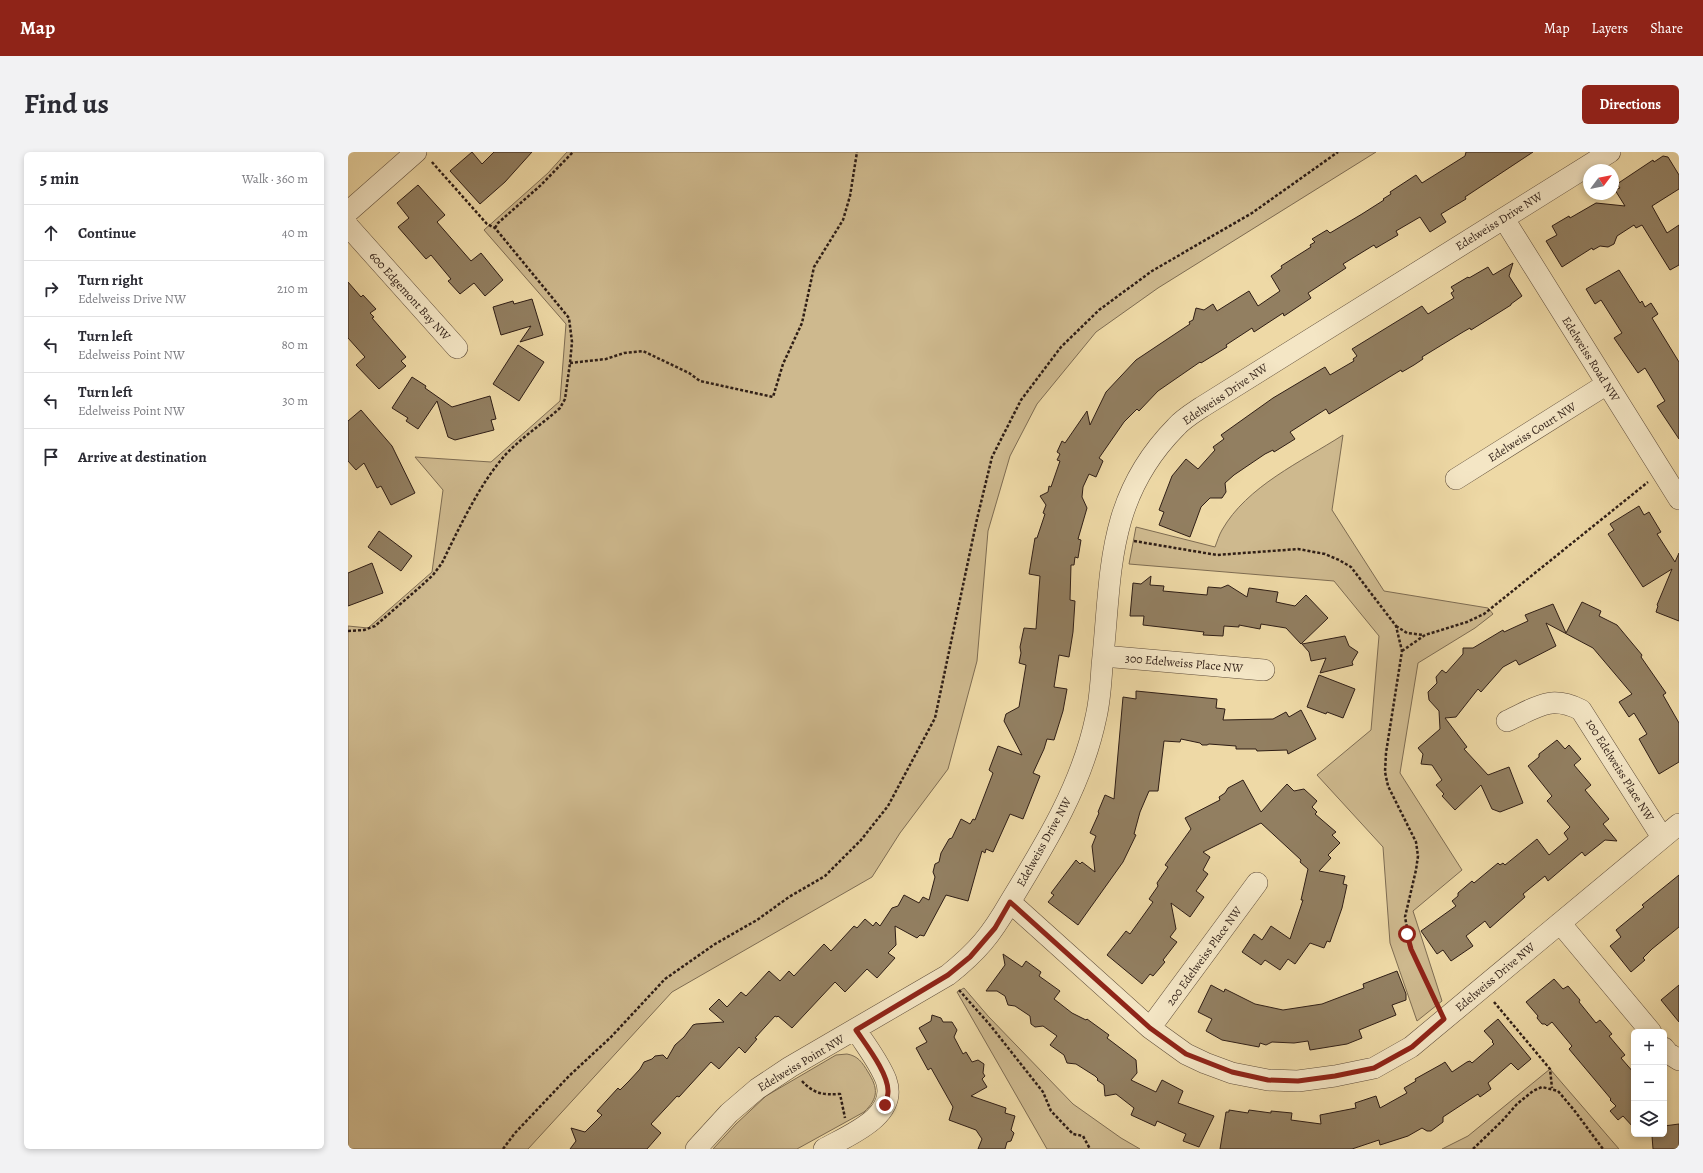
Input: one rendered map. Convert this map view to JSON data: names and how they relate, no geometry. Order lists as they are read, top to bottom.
{
  "streets": {
    "street": [
      "Edelweiss Drive NW",
      "600 Edgemont Bay NW",
      "Edelweiss Road NW",
      "Edelweiss Court NW",
      "300 Edelweiss Place NW",
      "100 Edelweiss Place NW",
      "200 Edelweiss Place NW",
      "Edelweiss Point NW"
    ]
  },
  "crossings": [
    ["Edelweiss Drive NW", "Edelweiss Road NW"],
    ["Edelweiss Drive NW", "300 Edelweiss Place NW"],
    ["Edelweiss Drive NW", "100 Edelweiss Place NW"],
    ["Edelweiss Drive NW", "200 Edelweiss Place NW"],
    ["Edelweiss Drive NW", "Edelweiss Point NW"],
    ["Edelweiss Road NW", "Edelweiss Court NW"]
  ],
  "north": "top right",
  "page": {
    "header": "Map",
    "nav": ["Map", "Layers", "Share"],
    "title": "Find us",
    "buttons": "Directions",
    "heading": ["5 min", "Walk · 360 m"],
    "list": [
      ["Continue", "40 m"],
      ["Turn right", "Edelweiss Drive NW", "210 m"],
      ["Turn left", "Edelweiss Point NW", "80 m"],
      ["Turn left", "Edelweiss Point NW", "30 m"],
      "Arrive at destination"
    ],
    "map_buttons": ["+", "−"]
  }
}
